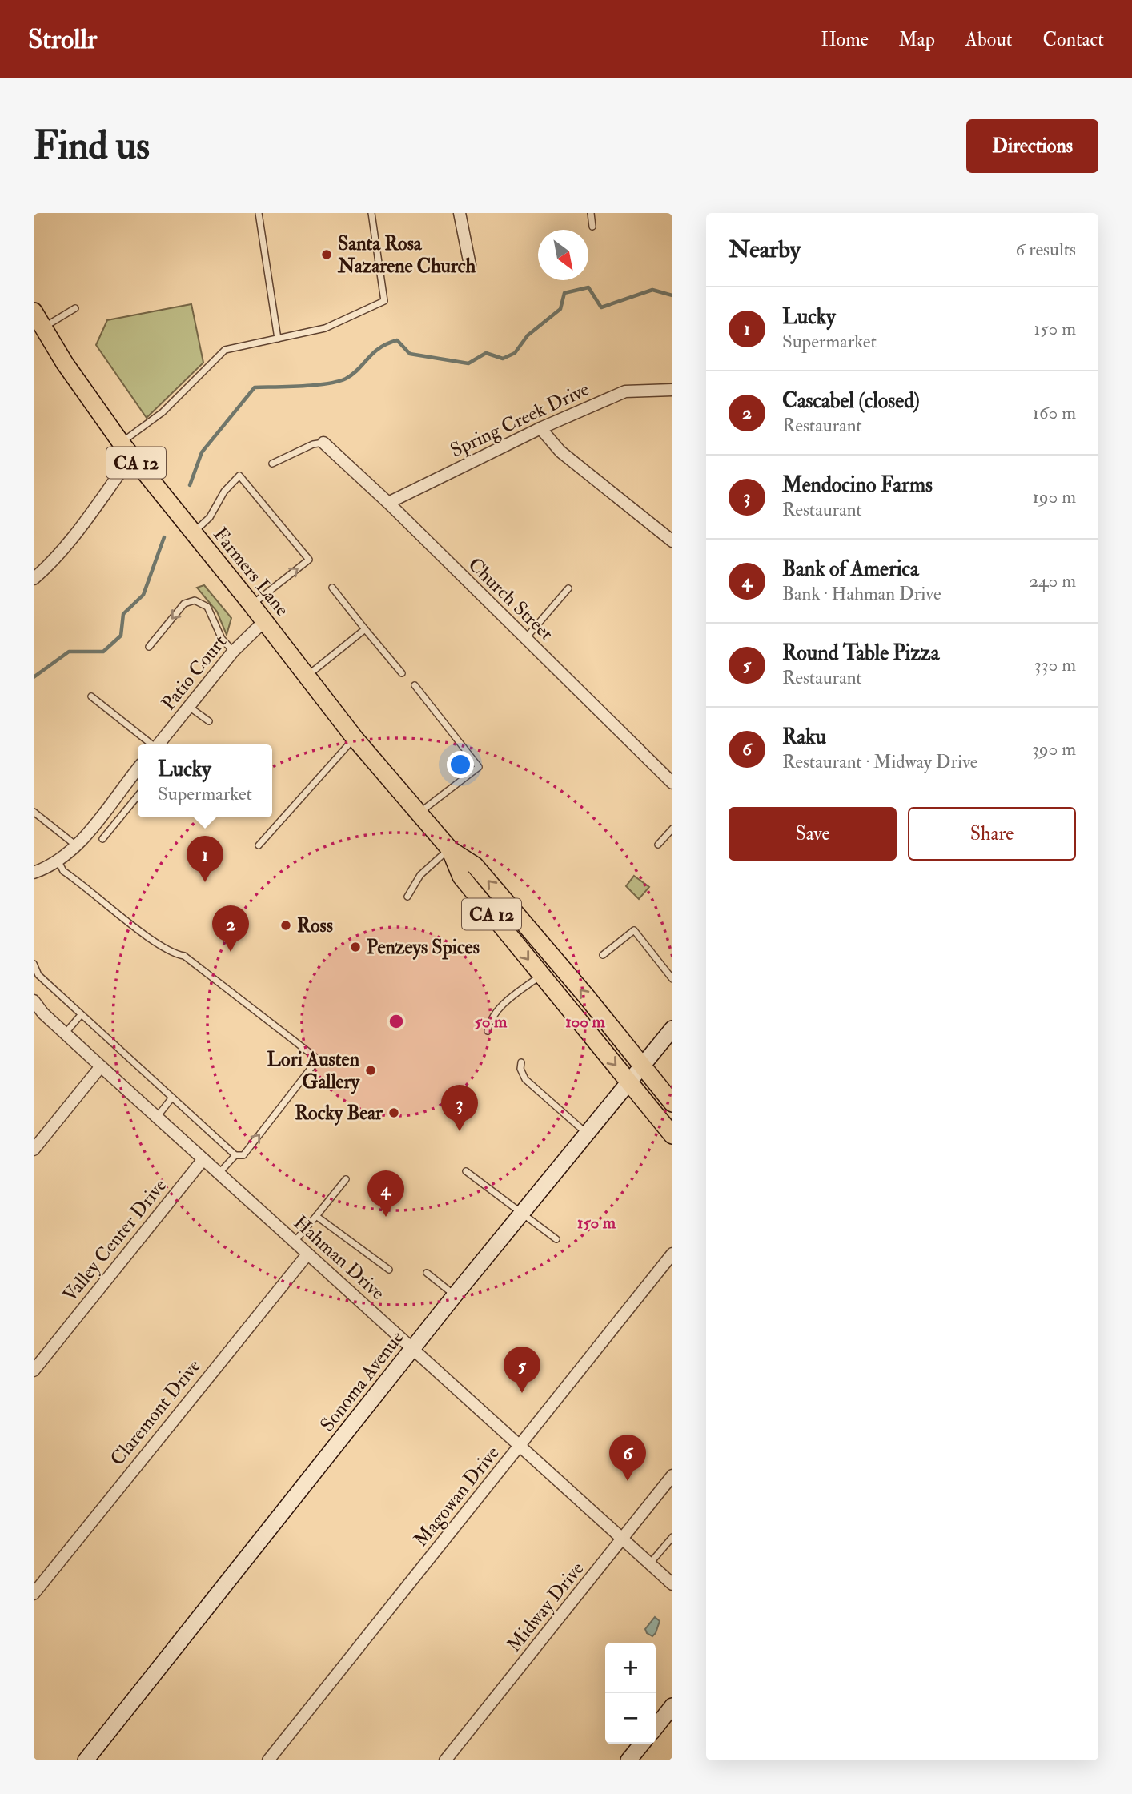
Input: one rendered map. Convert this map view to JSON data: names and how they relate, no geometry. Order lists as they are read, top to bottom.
{
  "streets": {
    "main road": ["CA 12", "Farmers Lane"],
    "street": [
      "Spring Creek Drive",
      "Church Street",
      "Patio Court",
      "Valley Center Drive",
      "Hahman Drive",
      "Sonoma Avenue",
      "Claremont Drive",
      "Magowan Drive",
      "Midway Drive"
    ]
  },
  "crossings": [
    ["Spring Creek Drive", "Church Street"],
    ["Farmers Lane", "Patio Court"],
    ["Farmers Lane", "Sonoma Avenue"],
    ["Valley Center Drive", "Hahman Drive"],
    ["Hahman Drive", "Sonoma Avenue"],
    ["Hahman Drive", "Claremont Drive"],
    ["Hahman Drive", "Magowan Drive"],
    ["Hahman Drive", "Midway Drive"]
  ],
  "places": [
    "Santa Rosa Nazarene Church",
    "Ross",
    "Penzeys Spices",
    "Lori Austen Gallery",
    "Rocky Bear"
  ],
  "north": "bottom right",
  "page": {
    "header": "Strollr",
    "nav": [
      "Home",
      "Map",
      "About",
      "Contact"
    ],
    "buttons": [
      "Directions",
      ["Save", "Share"]
    ],
    "title": "Find us",
    "heading": ["Nearby", "6 results"],
    "list": [
      {
        "mark": "1",
        "name": "Lucky",
        "note": "Supermarket",
        "value": "150 m"
      },
      {
        "mark": "2",
        "name": "Cascabel (closed)",
        "note": "Restaurant",
        "value": "160 m"
      },
      {
        "mark": "3",
        "name": "Mendocino Farms",
        "note": "Restaurant",
        "value": "190 m"
      },
      {
        "mark": "4",
        "name": "Bank of America",
        "note": "Bank · Hahman Drive",
        "value": "240 m"
      },
      {
        "mark": "5",
        "name": "Round Table Pizza",
        "note": "Restaurant",
        "value": "330 m"
      },
      {
        "mark": "6",
        "name": "Raku",
        "note": "Restaurant · Midway Drive",
        "value": "390 m"
      }
    ],
    "popup": ["Lucky", "Supermarket"],
    "pins": [
      "1",
      "2",
      "3",
      "4",
      "5",
      "6"
    ],
    "map_buttons": ["+", "−"]
  },
  "rings": ["50 m", "100 m", "150 m"]
}
